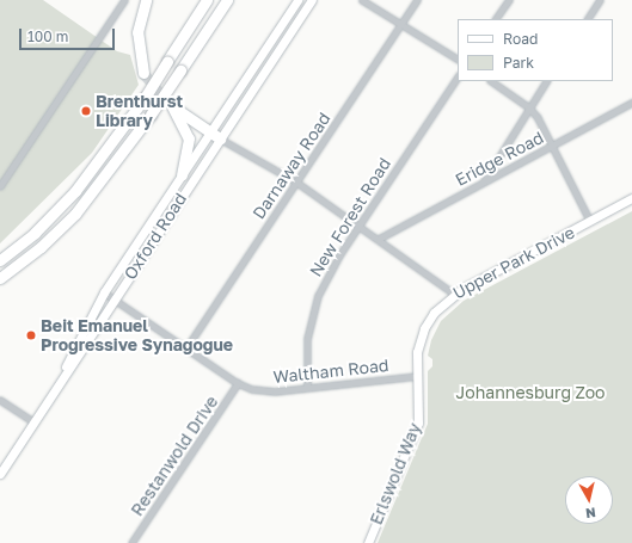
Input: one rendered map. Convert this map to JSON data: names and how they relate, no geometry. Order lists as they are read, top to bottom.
{
  "streets": {
    "main road": ["Oxford Road", "Upper Park Drive", "Erlswold Way"],
    "street": [
      "Eridge Road",
      "Darnaway Road",
      "New Forest Road",
      "Waltham Road",
      "Restanwold Drive"
    ]
  },
  "crossings": [
    ["Darnaway Road", "Waltham Road"],
    ["New Forest Road", "Waltham Road"],
    ["Oxford Road", "Waltham Road"],
    ["Upper Park Drive", "Waltham Road"],
    ["Upper Park Drive", "Erlswold Way"],
    ["Waltham Road", "Restanwold Drive"],
    ["Waltham Road", "Erlswold Way"]
  ],
  "parks": ["Johannesburg Zoo"],
  "places": ["Brenthurst Library", "Beit Emanuel Progressive Synagogue"],
  "legend": ["Road", "Park"],
  "scale_bar": "100 m",
  "north": "bottom"
}
